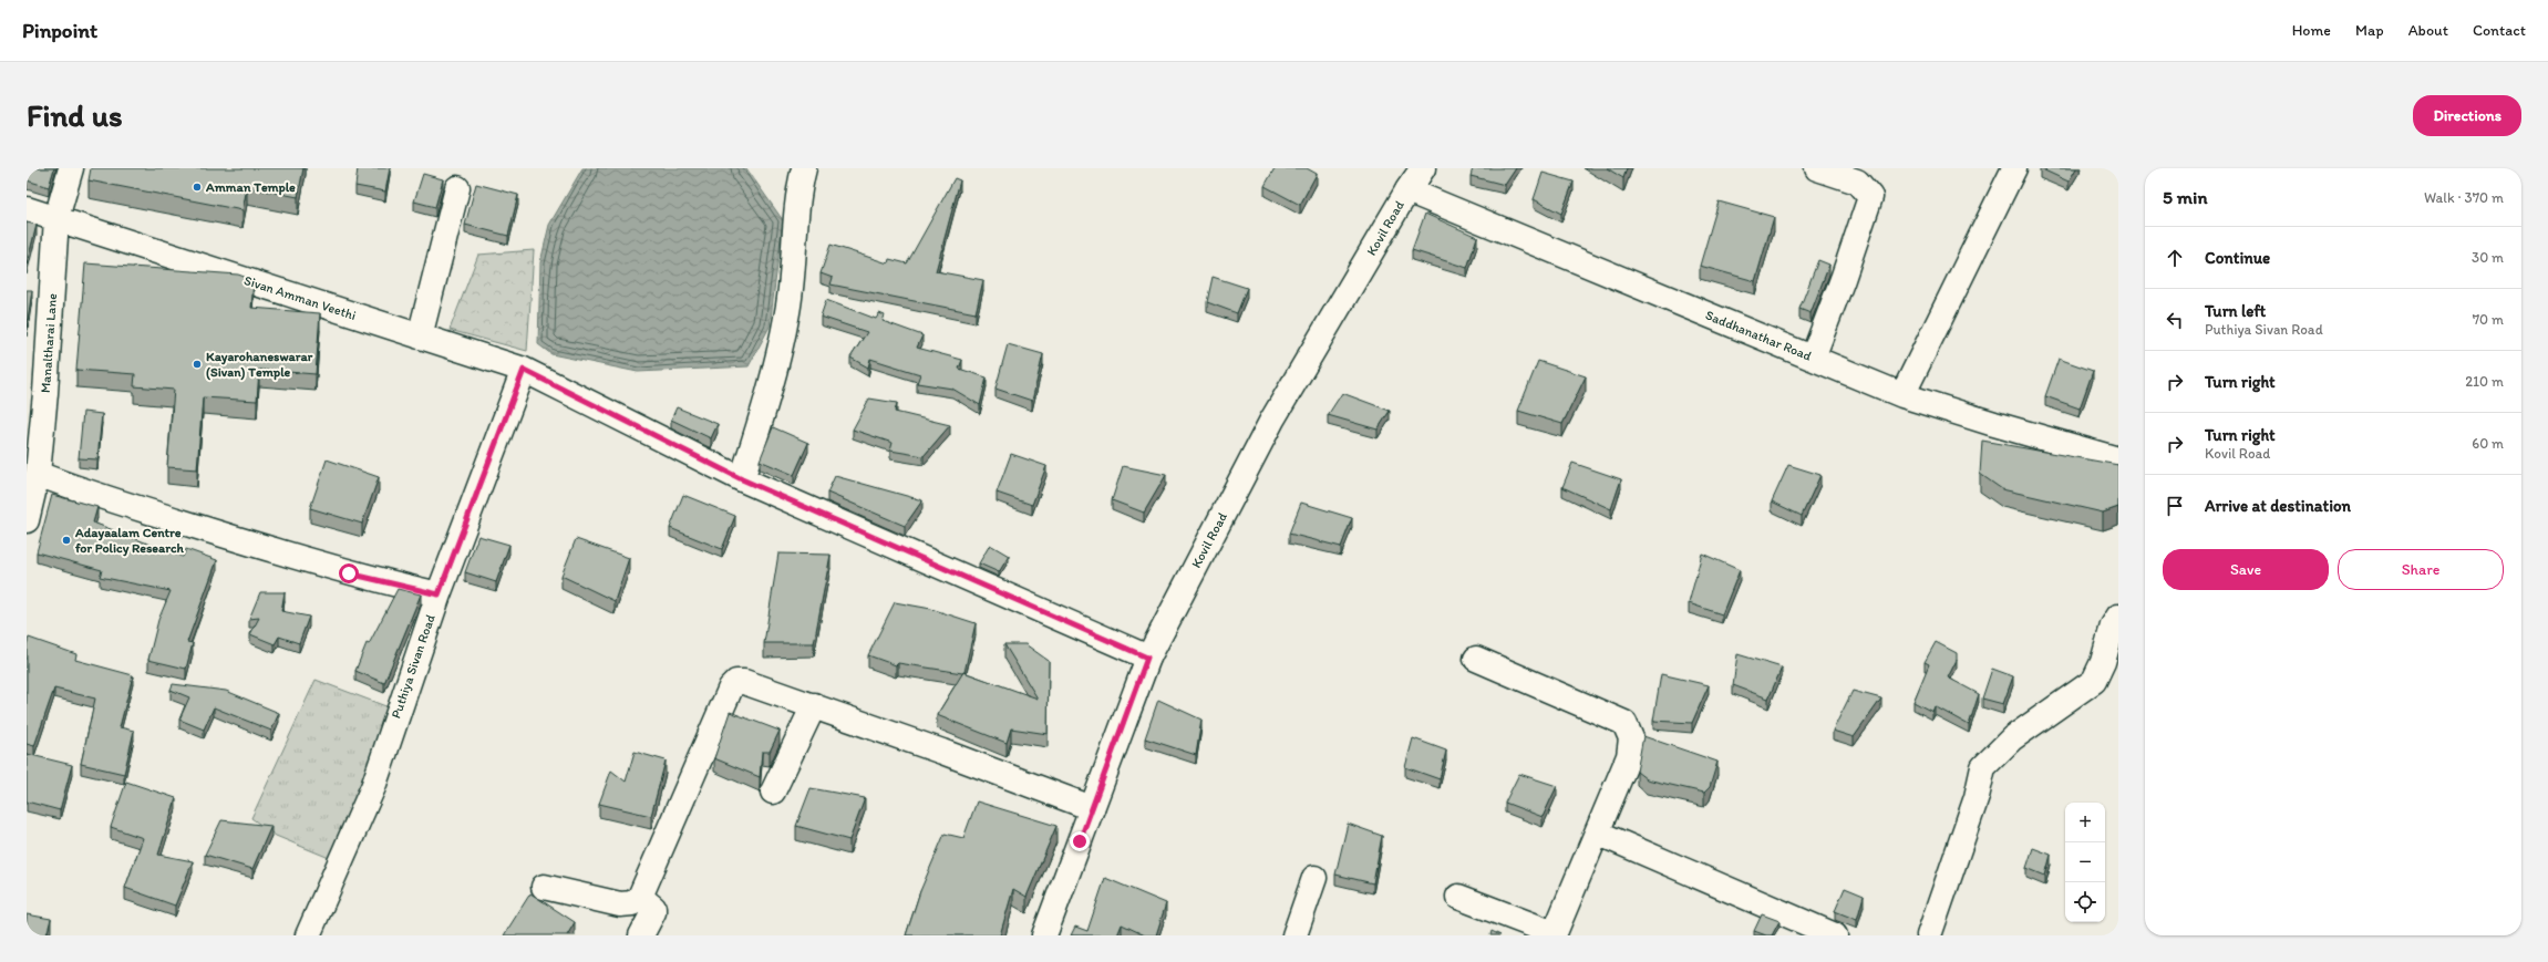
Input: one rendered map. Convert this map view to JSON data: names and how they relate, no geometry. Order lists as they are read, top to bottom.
{
  "streets": {
    "street": [
      "Kovil Road",
      "Sivan Amman Veethi",
      "Saddhanathar Road",
      "Manaltharai Lane",
      "Puthiya Sivan Road"
    ]
  },
  "crossings": [
    ["Kovil Road", "Sivan Amman Veethi"],
    ["Kovil Road", "Saddhanathar Road"],
    ["Sivan Amman Veethi", "Manaltharai Lane"],
    ["Sivan Amman Veethi", "Puthiya Sivan Road"]
  ],
  "places": ["Amman Temple", "Kayarohaneswarar (Sivan) Temple", "Adayaalam Centre for Policy Research"],
  "page": {
    "header": "Pinpoint",
    "nav": [
      "Home",
      "Map",
      "About",
      "Contact"
    ],
    "buttons": [
      "Directions",
      ["Save", "Share"]
    ],
    "title": "Find us",
    "heading": ["5 min", "Walk · 370 m"],
    "list": [
      ["Continue", "30 m"],
      ["Turn left", "Puthiya Sivan Road", "70 m"],
      ["Turn right", "210 m"],
      ["Turn right", "Kovil Road", "60 m"],
      "Arrive at destination"
    ],
    "map_buttons": ["+", "−"]
  }
}
